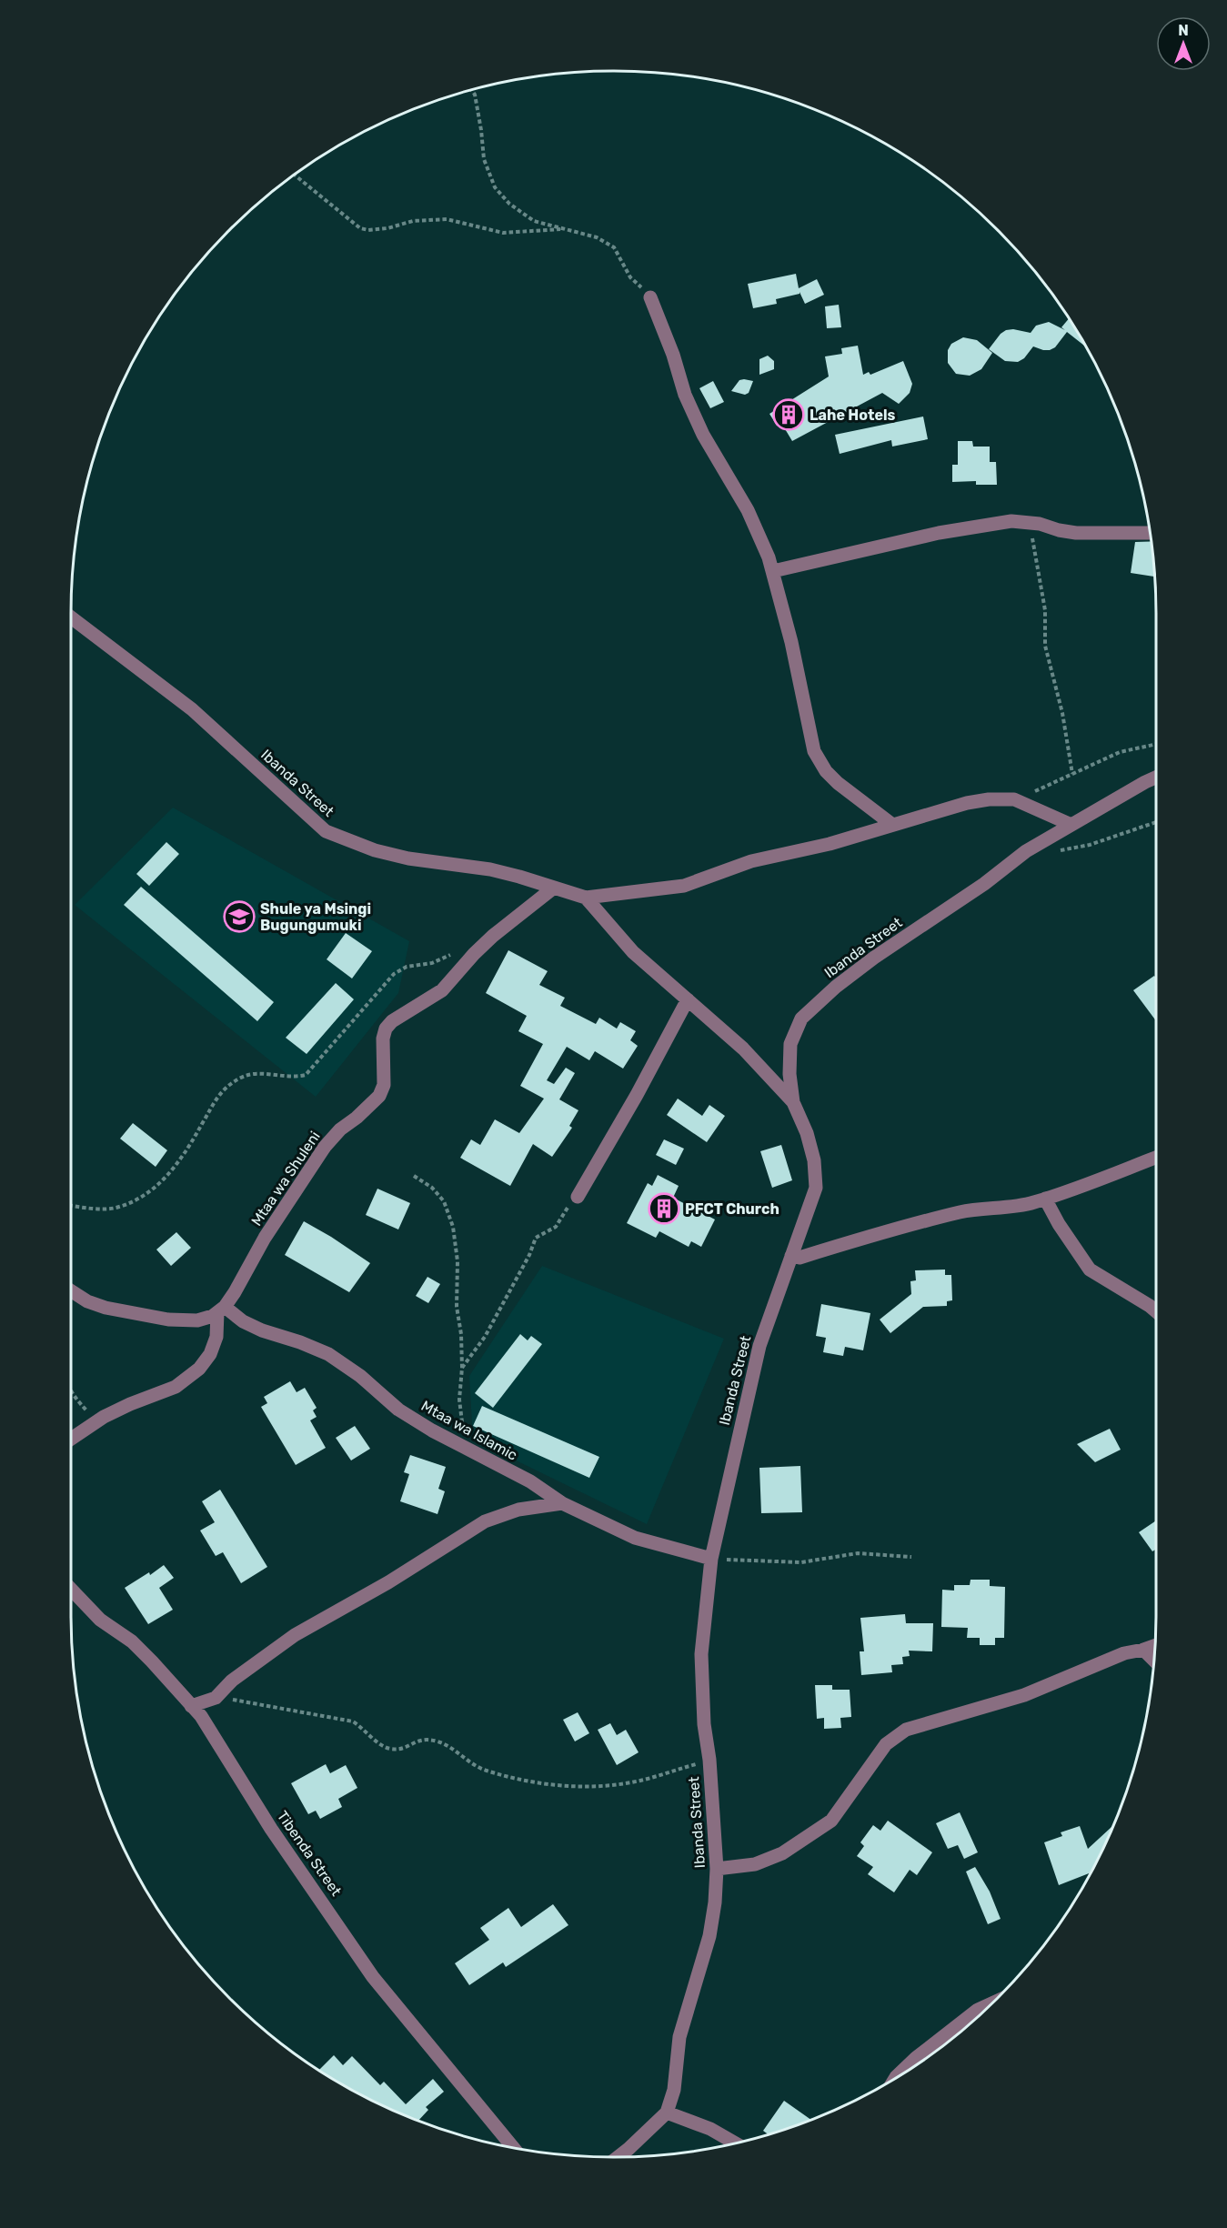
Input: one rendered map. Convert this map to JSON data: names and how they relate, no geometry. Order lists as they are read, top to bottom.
{
  "streets": {
    "street": [
      "Ibanda Street",
      "Mtaa wa Shuleni",
      "Mtaa wa Islamic",
      "Tibenda Street"
    ]
  },
  "crossings": [
    ["Ibanda Street", "Mtaa wa Shuleni"],
    ["Ibanda Street", "Mtaa wa Islamic"],
    ["Mtaa wa Shuleni", "Mtaa wa Islamic"]
  ],
  "places": {
    "building": ["Lahe Hotels", "PFCT Church"],
    "school or university": ["Shule ya Msingi Bugungumuki"]
  },
  "north": "top"
}
